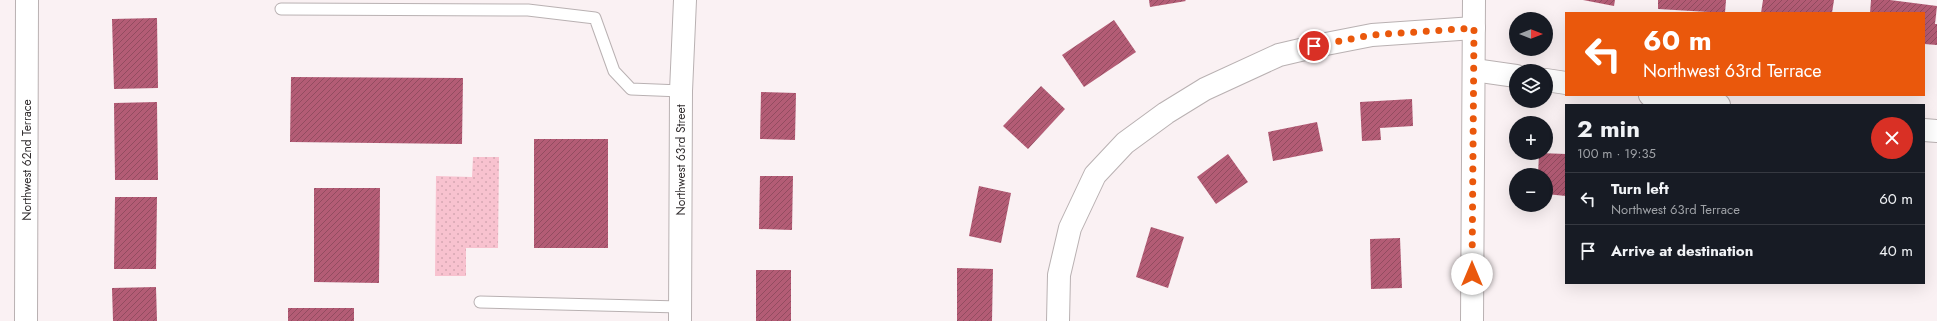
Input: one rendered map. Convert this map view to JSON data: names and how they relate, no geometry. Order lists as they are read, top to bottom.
{
  "streets": {
    "street": ["Northwest 62nd Terrace", "Northwest 63rd Street"]
  },
  "north": "right",
  "page": {
    "map_buttons": ["+", "−"],
    "turn": ["60 m", "Northwest 63rd Terrace"],
    "heading": ["2 min", "100 m · 19:35"],
    "list": [
      {
        "name": "Turn left",
        "note": "Northwest 63rd Terrace",
        "value": "60 m"
      },
      {
        "name": "Arrive at destination",
        "value": "40 m"
      }
    ]
  }
}
